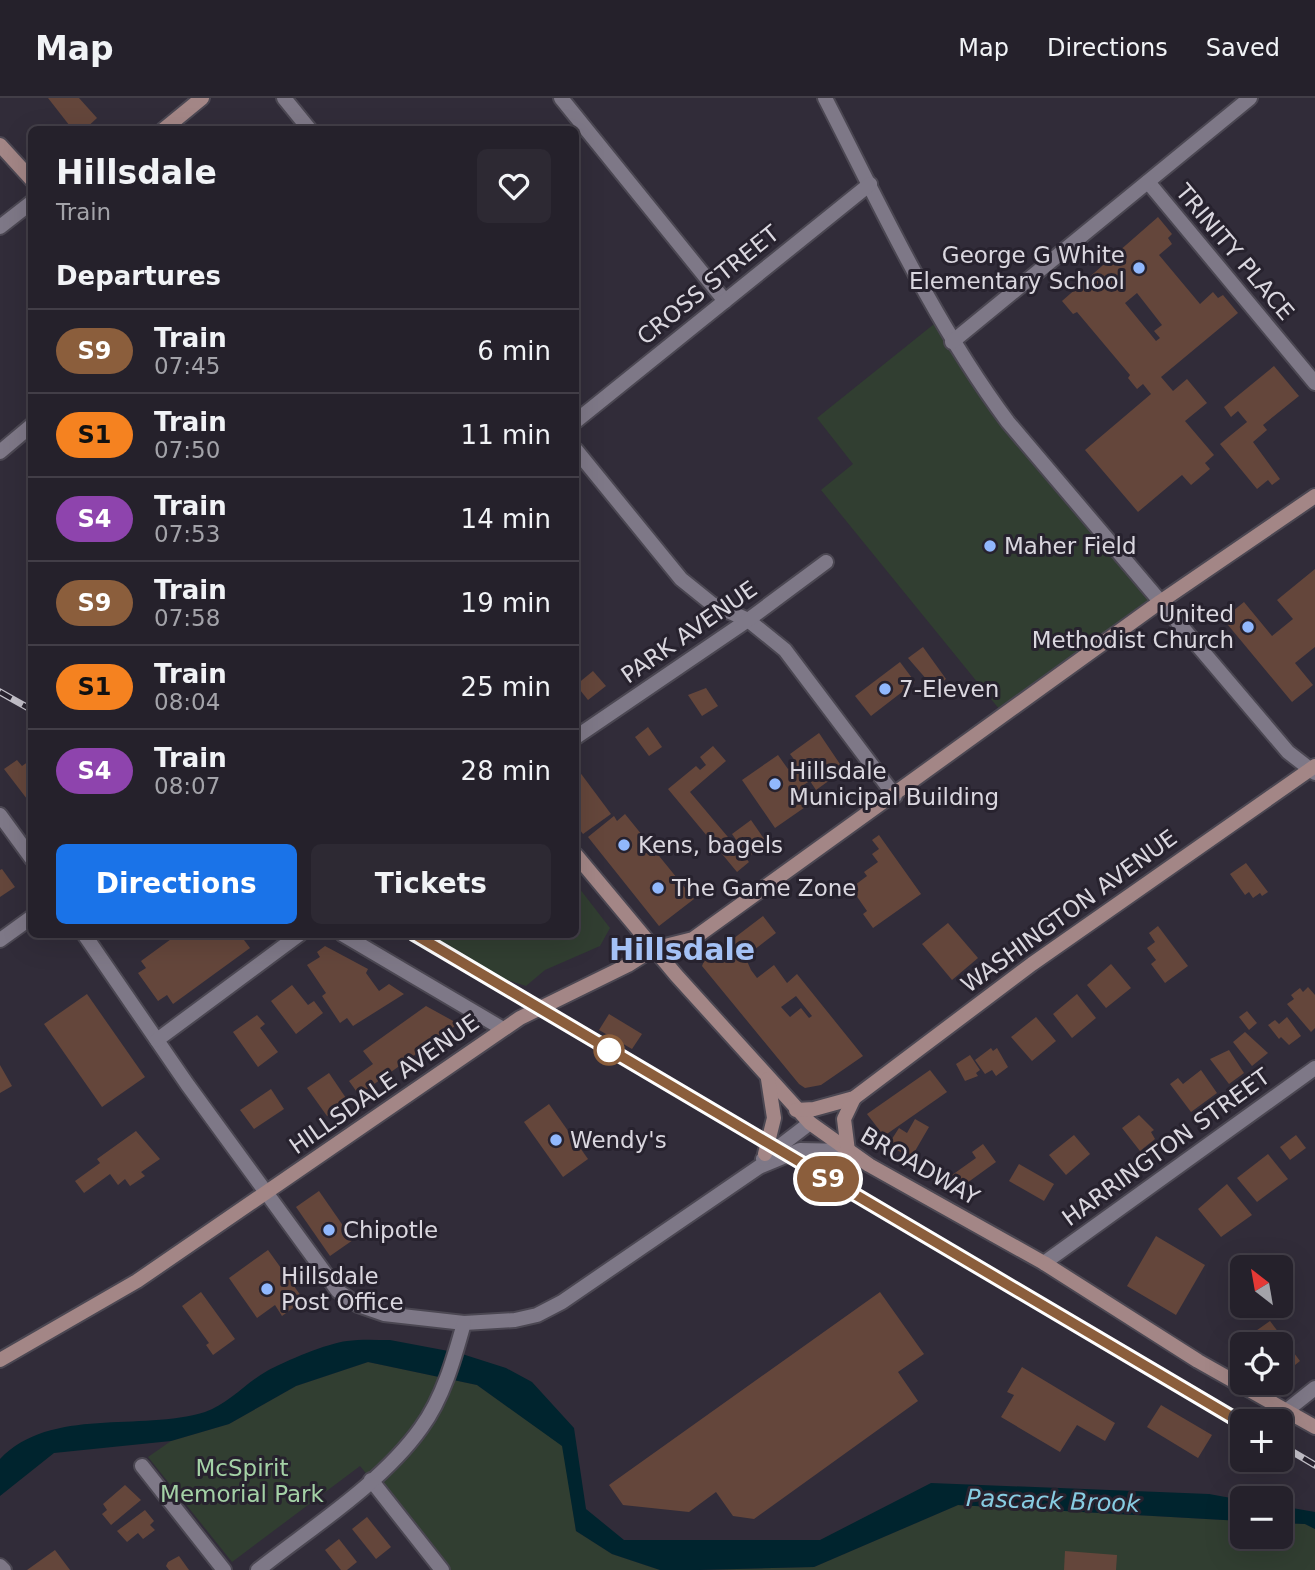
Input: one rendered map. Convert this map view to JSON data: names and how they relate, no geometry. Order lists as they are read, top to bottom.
{
  "streets": {
    "street": [
      "TRINITY PLACE",
      "CROSS STREET",
      "PARK AVENUE",
      "WASHINGTON AVENUE",
      "HILLSDALE AVENUE",
      "HARRINGTON STREET",
      "BROADWAY"
    ]
  },
  "crossings": [
    ["WASHINGTON AVENUE", "BROADWAY"],
    ["HILLSDALE AVENUE", "BROADWAY"],
    ["HARRINGTON STREET", "BROADWAY"]
  ],
  "districts": ["Hillsdale"],
  "water": ["Pascack Brook"],
  "parks": ["McSpirit Memorial Park"],
  "places": [
    "George G White Elementary School",
    "Maher Field",
    "United Methodist Church",
    "7-Eleven",
    "Hillsdale Municipal Building",
    "Kens, bagels",
    "The Game Zone",
    "Wendy's",
    "Chipotle",
    "Hillsdale Post Office"
  ],
  "north": "top left",
  "page": {
    "header": "Map",
    "nav": ["Map", "Directions", "Saved"],
    "on_map": "S9",
    "heading": [
      ["Hillsdale", "Train"],
      "Departures"
    ],
    "list": [
      {
        "mark": "S9",
        "name": "Train",
        "note": "07:45",
        "value": "6 min"
      },
      {
        "mark": "S1",
        "name": "Train",
        "note": "07:50",
        "value": "11 min"
      },
      {
        "mark": "S4",
        "name": "Train",
        "note": "07:53",
        "value": "14 min"
      },
      {
        "mark": "S9",
        "name": "Train",
        "note": "07:58",
        "value": "19 min"
      },
      {
        "mark": "S1",
        "name": "Train",
        "note": "08:04",
        "value": "25 min"
      },
      {
        "mark": "S4",
        "name": "Train",
        "note": "08:07",
        "value": "28 min"
      }
    ],
    "buttons": ["Directions", "Tickets"],
    "map_buttons": ["+", "−"]
  }
}
